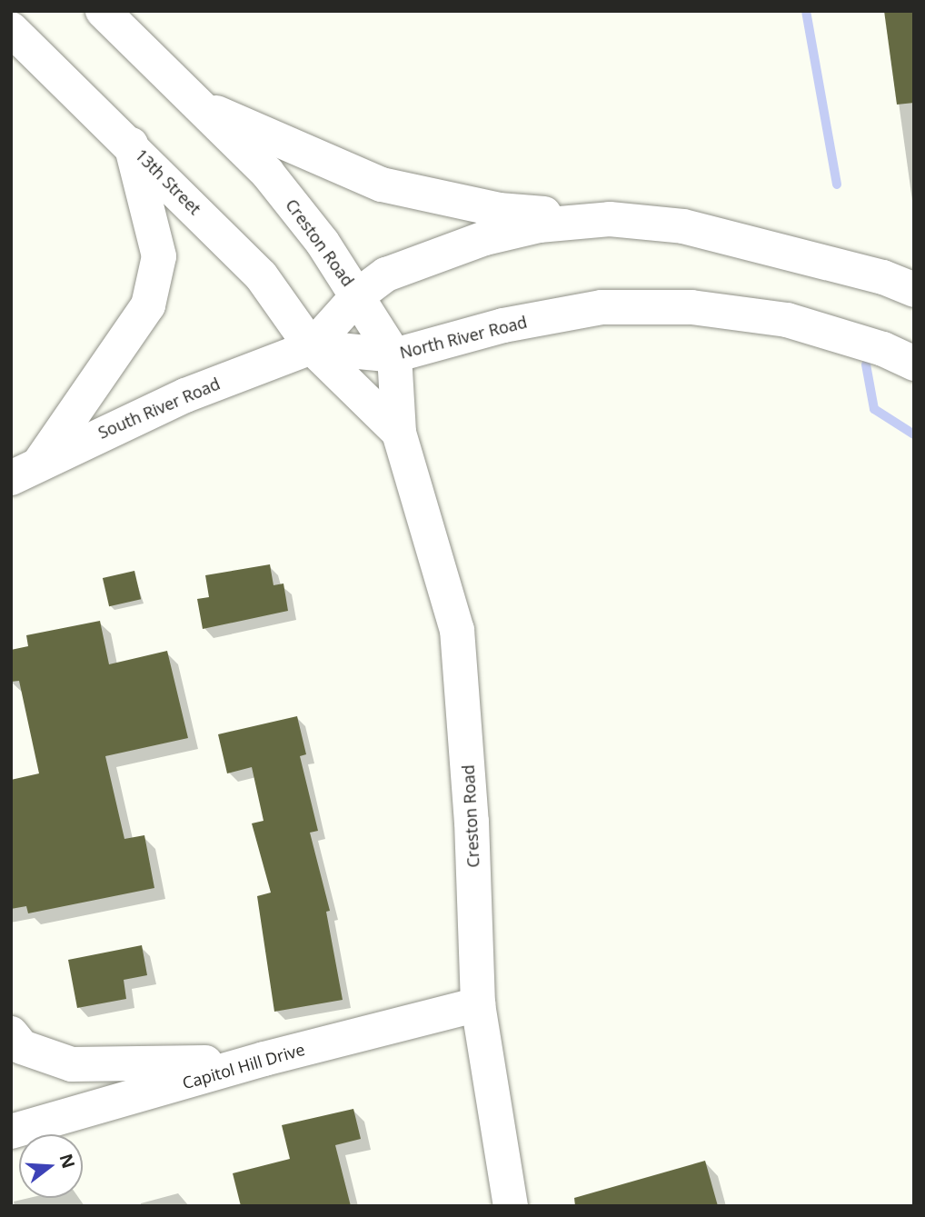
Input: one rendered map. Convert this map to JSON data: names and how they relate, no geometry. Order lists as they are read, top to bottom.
{
  "streets": {
    "main road": [
      "13th Street",
      "Creston Road",
      "North River Road",
      "South River Road",
      "Capitol Hill Drive"
    ]
  },
  "crossings": [
    ["13th Street", "Creston Road"],
    ["13th Street", "North River Road"],
    ["13th Street", "South River Road"],
    ["Creston Road", "North River Road"],
    ["Creston Road", "South River Road"],
    ["Creston Road", "Capitol Hill Drive"],
    ["North River Road", "South River Road"]
  ],
  "north": "right"
}
